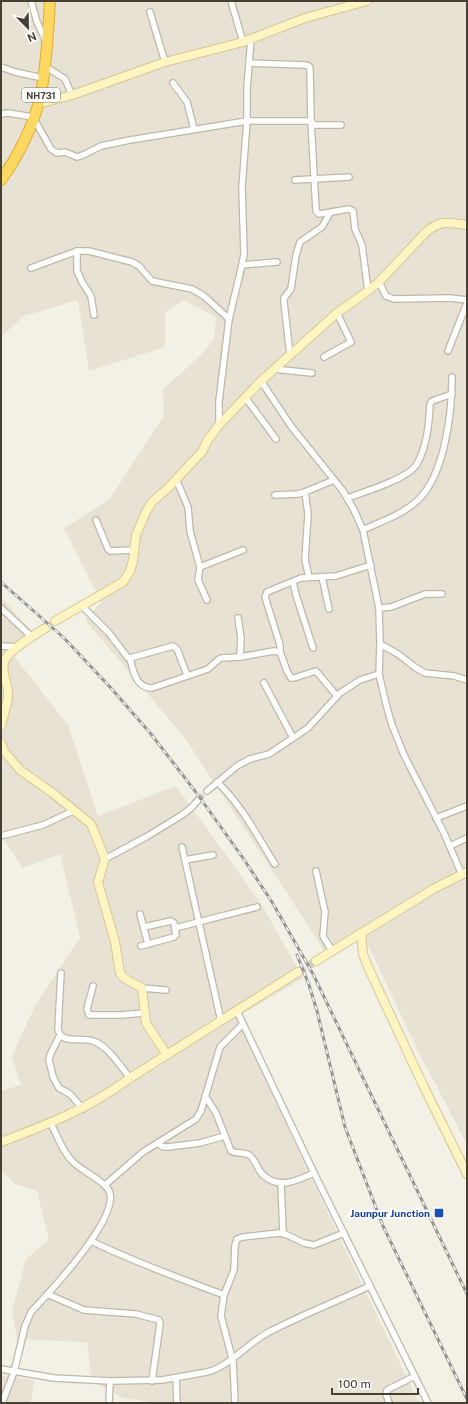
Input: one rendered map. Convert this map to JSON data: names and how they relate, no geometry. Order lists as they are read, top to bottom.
{
  "streets": {
    "highway": ["NH731"]
  },
  "places": {
    "transit": ["Jaunpur Junction"]
  },
  "scale_bar": "100 m",
  "north": "bottom right"
}
